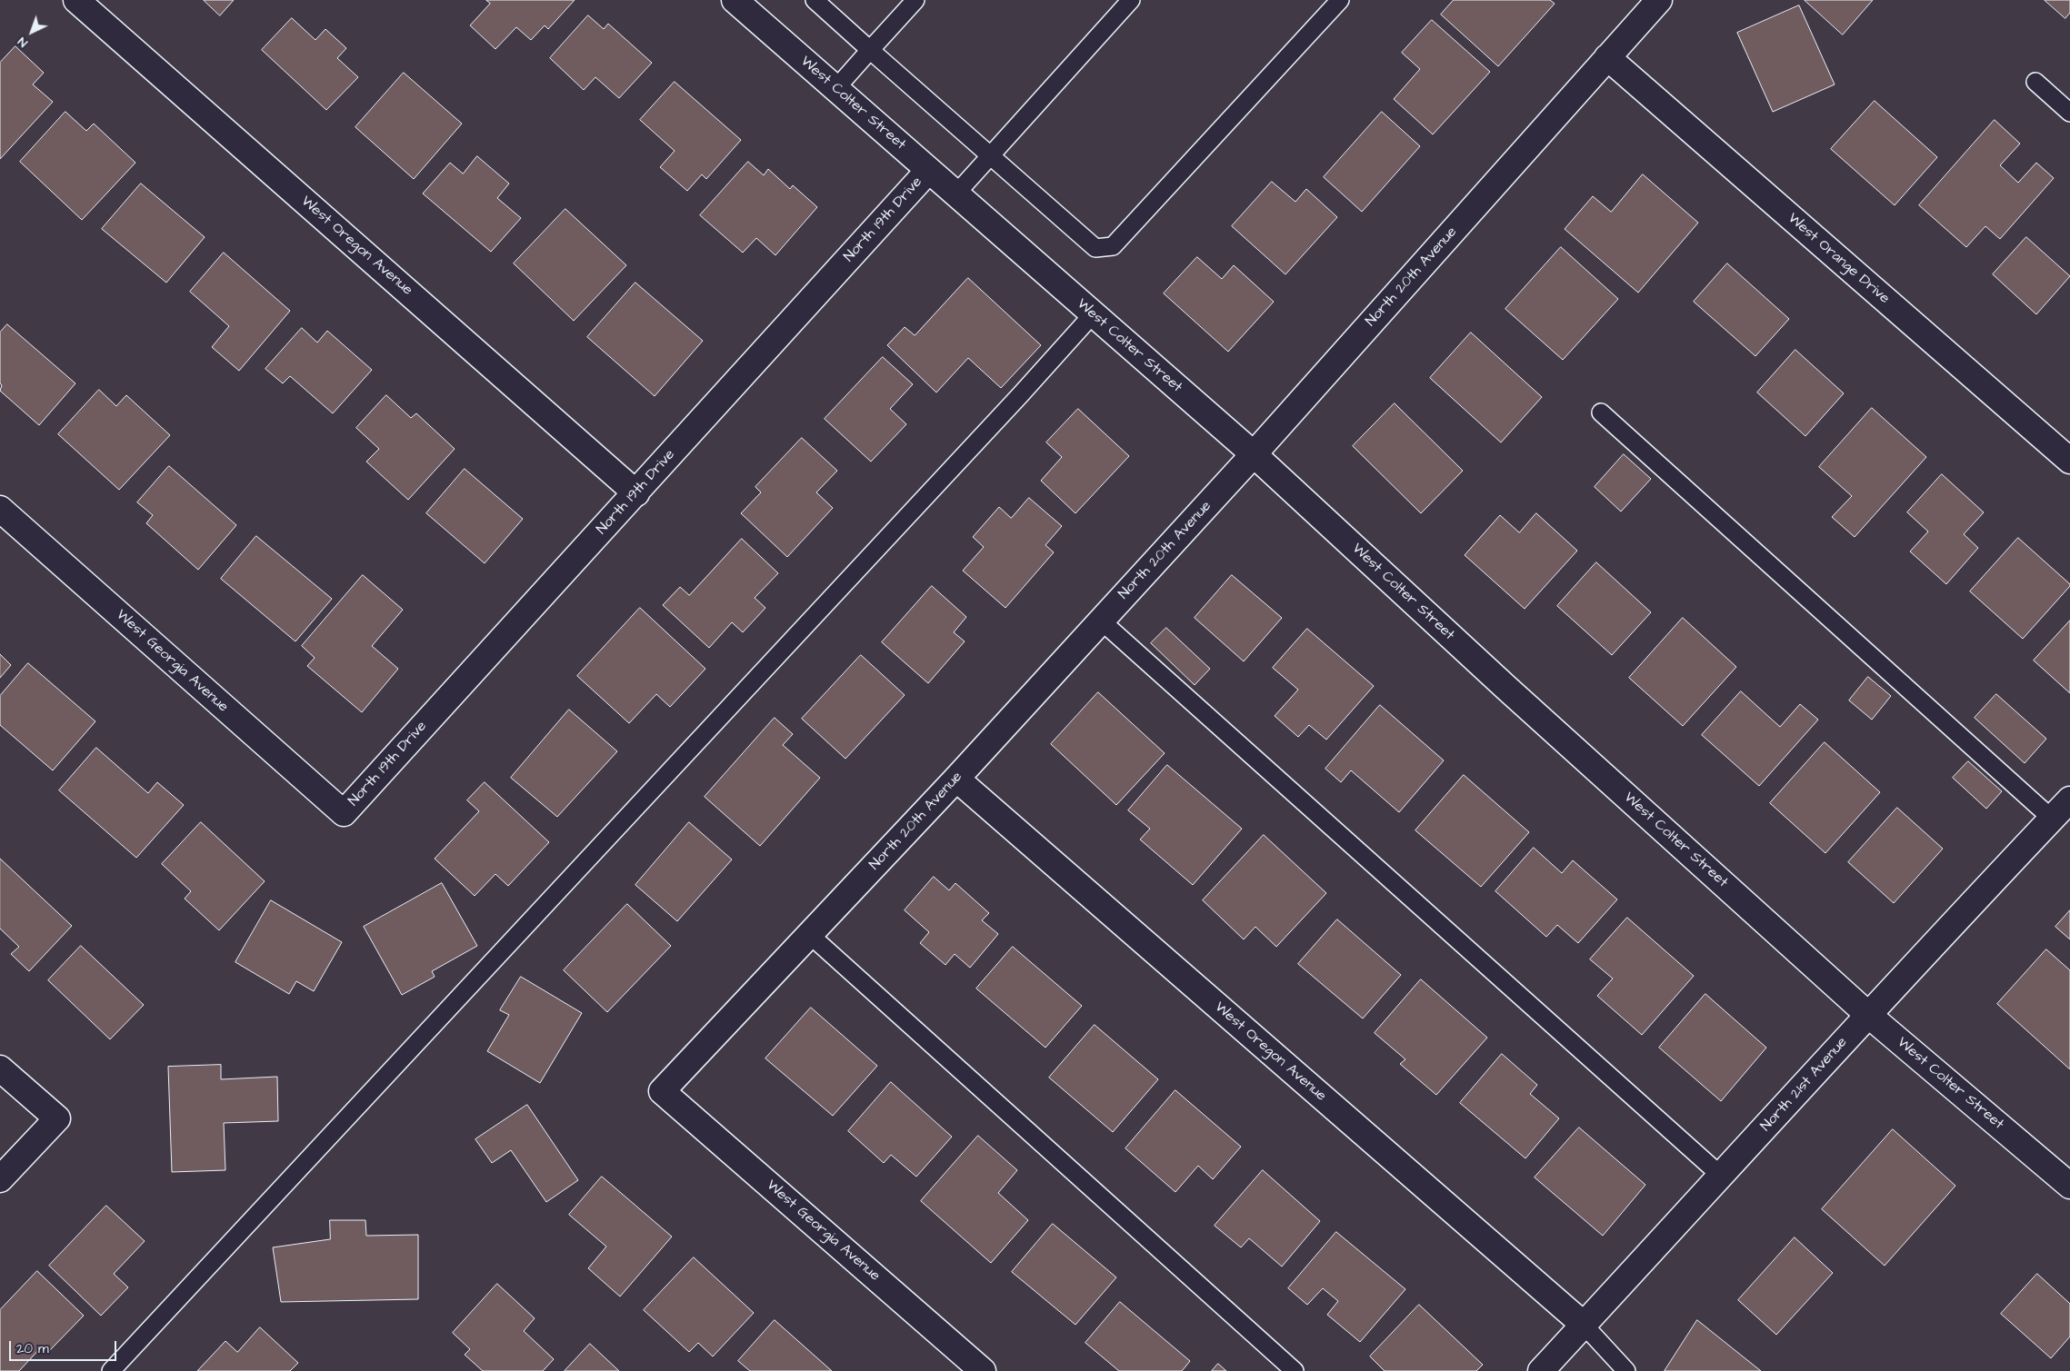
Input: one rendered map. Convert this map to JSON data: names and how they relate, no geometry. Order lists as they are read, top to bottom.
{
  "streets": {
    "street": [
      "West Colter Street",
      "North 19th Drive",
      "West Oregon Avenue",
      "West Orange Drive",
      "North 20th Avenue",
      "West Georgia Avenue",
      "North 21st Avenue"
    ]
  },
  "crossings": [
    ["West Colter Street", "North 19th Drive"],
    ["West Colter Street", "North 20th Avenue"],
    ["West Colter Street", "North 21st Avenue"],
    ["North 19th Drive", "West Oregon Avenue"],
    ["North 19th Drive", "West Georgia Avenue"],
    ["West Oregon Avenue", "North 20th Avenue"],
    ["West Oregon Avenue", "North 21st Avenue"],
    ["West Orange Drive", "North 20th Avenue"],
    ["North 20th Avenue", "West Georgia Avenue"]
  ],
  "scale_bar": "20 m",
  "north": "bottom left"
}
